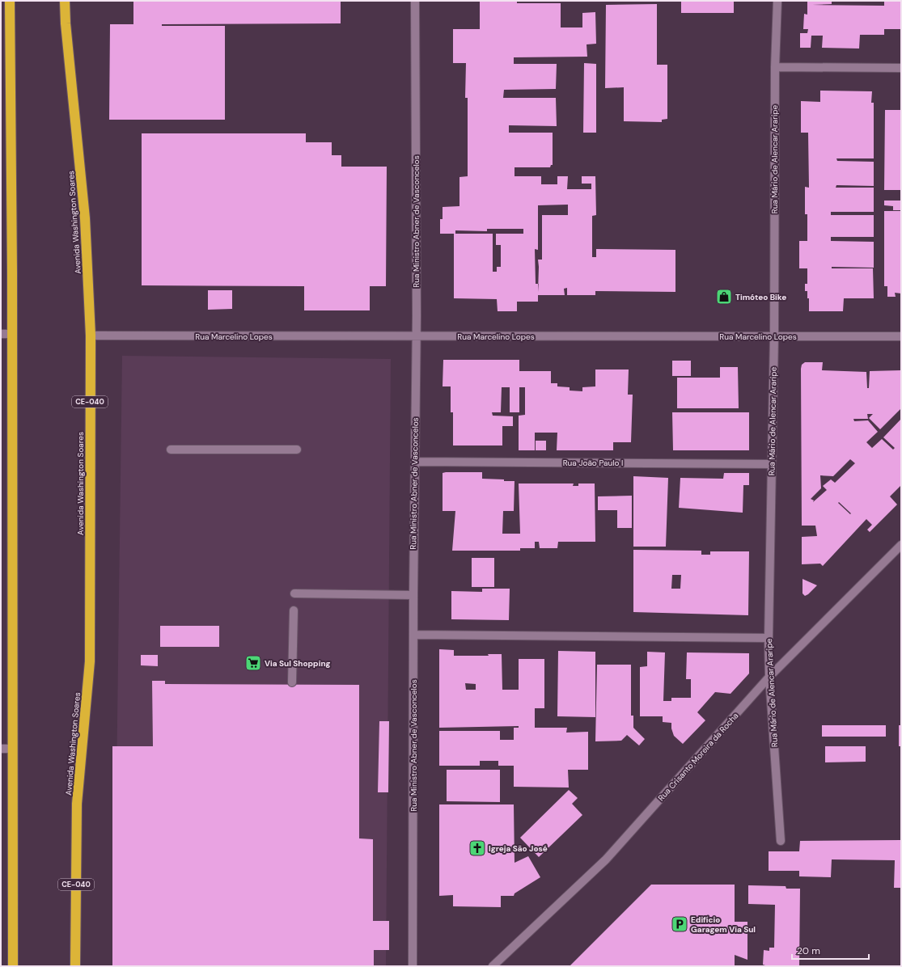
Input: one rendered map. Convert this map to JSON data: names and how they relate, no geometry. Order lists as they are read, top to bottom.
{
  "streets": {
    "highway": ["Avenida Washington Soares", "CE-040"],
    "street": [
      "Rua Mário de Alencar Araripe",
      "Rua Ministro Abner de Vasconcelos",
      "Rua Marcelino Lopes",
      "Rua João Paulo I",
      "Rua Crisanto Moreira da Rocha"
    ]
  },
  "crossings": [
    ["Rua Mário de Alencar Araripe", "Rua Marcelino Lopes"],
    ["Rua Mário de Alencar Araripe", "Rua João Paulo I"],
    ["Rua Mário de Alencar Araripe", "Rua Crisanto Moreira da Rocha"],
    ["Rua Ministro Abner de Vasconcelos", "Rua Marcelino Lopes"],
    ["Rua Ministro Abner de Vasconcelos", "Rua João Paulo I"],
    ["Avenida Washington Soares", "Rua Marcelino Lopes"]
  ],
  "places": {
    "shop": ["Timóteo Bike"],
    "supermarket": ["Via Sul Shopping"],
    "church": ["Igreja São José"],
    "parking": ["Edifício Garagem Via Sul"]
  },
  "scale_bar": "20 m"
}
